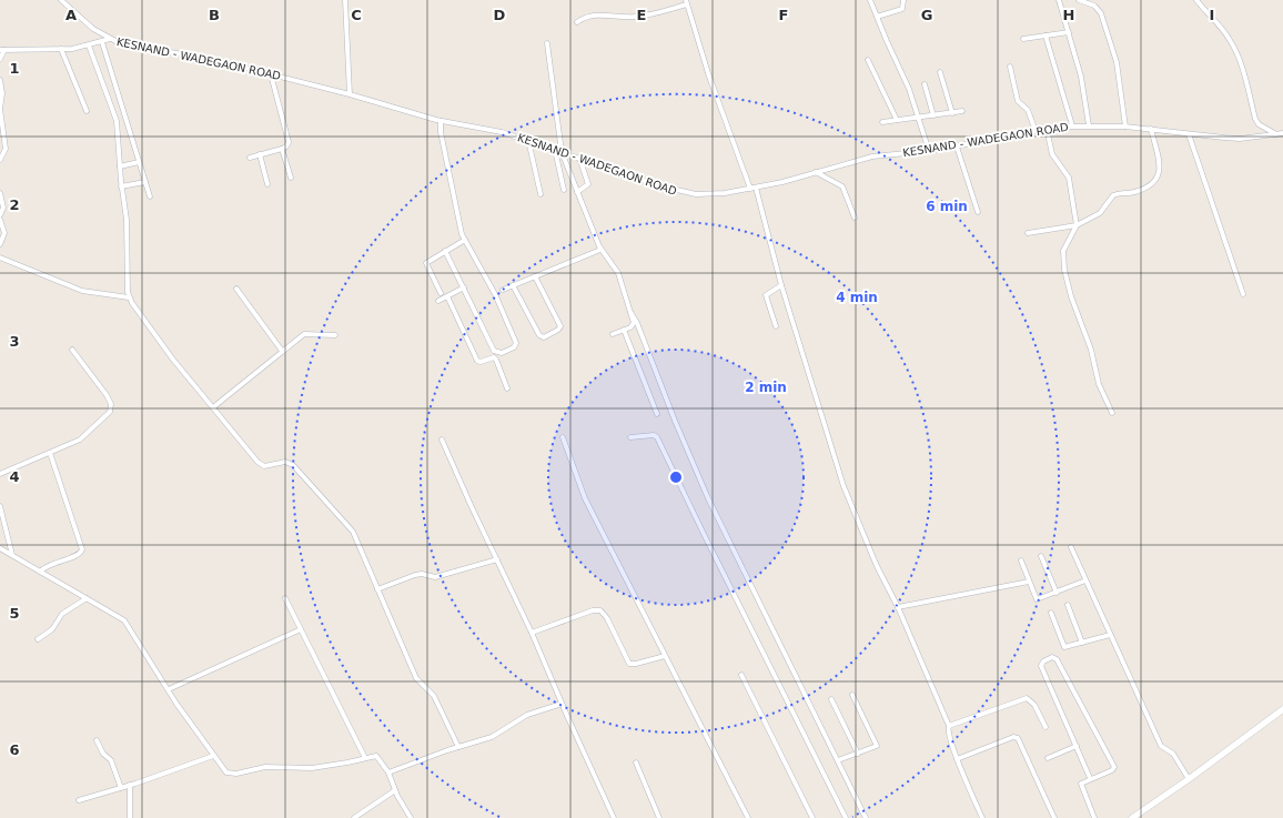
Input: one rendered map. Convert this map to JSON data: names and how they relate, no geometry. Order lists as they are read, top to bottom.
{
  "streets": {
    "street": ["KESNAND - WADEGAON ROAD"]
  },
  "grid": {
    "columns": [
      "A",
      "B",
      "C",
      "D",
      "E",
      "F",
      "G",
      "H",
      "I"
    ],
    "rows": [
      "1",
      "2",
      "3",
      "4",
      "5",
      "6"
    ]
  },
  "rings": ["6 min", "4 min", "2 min"]
}
